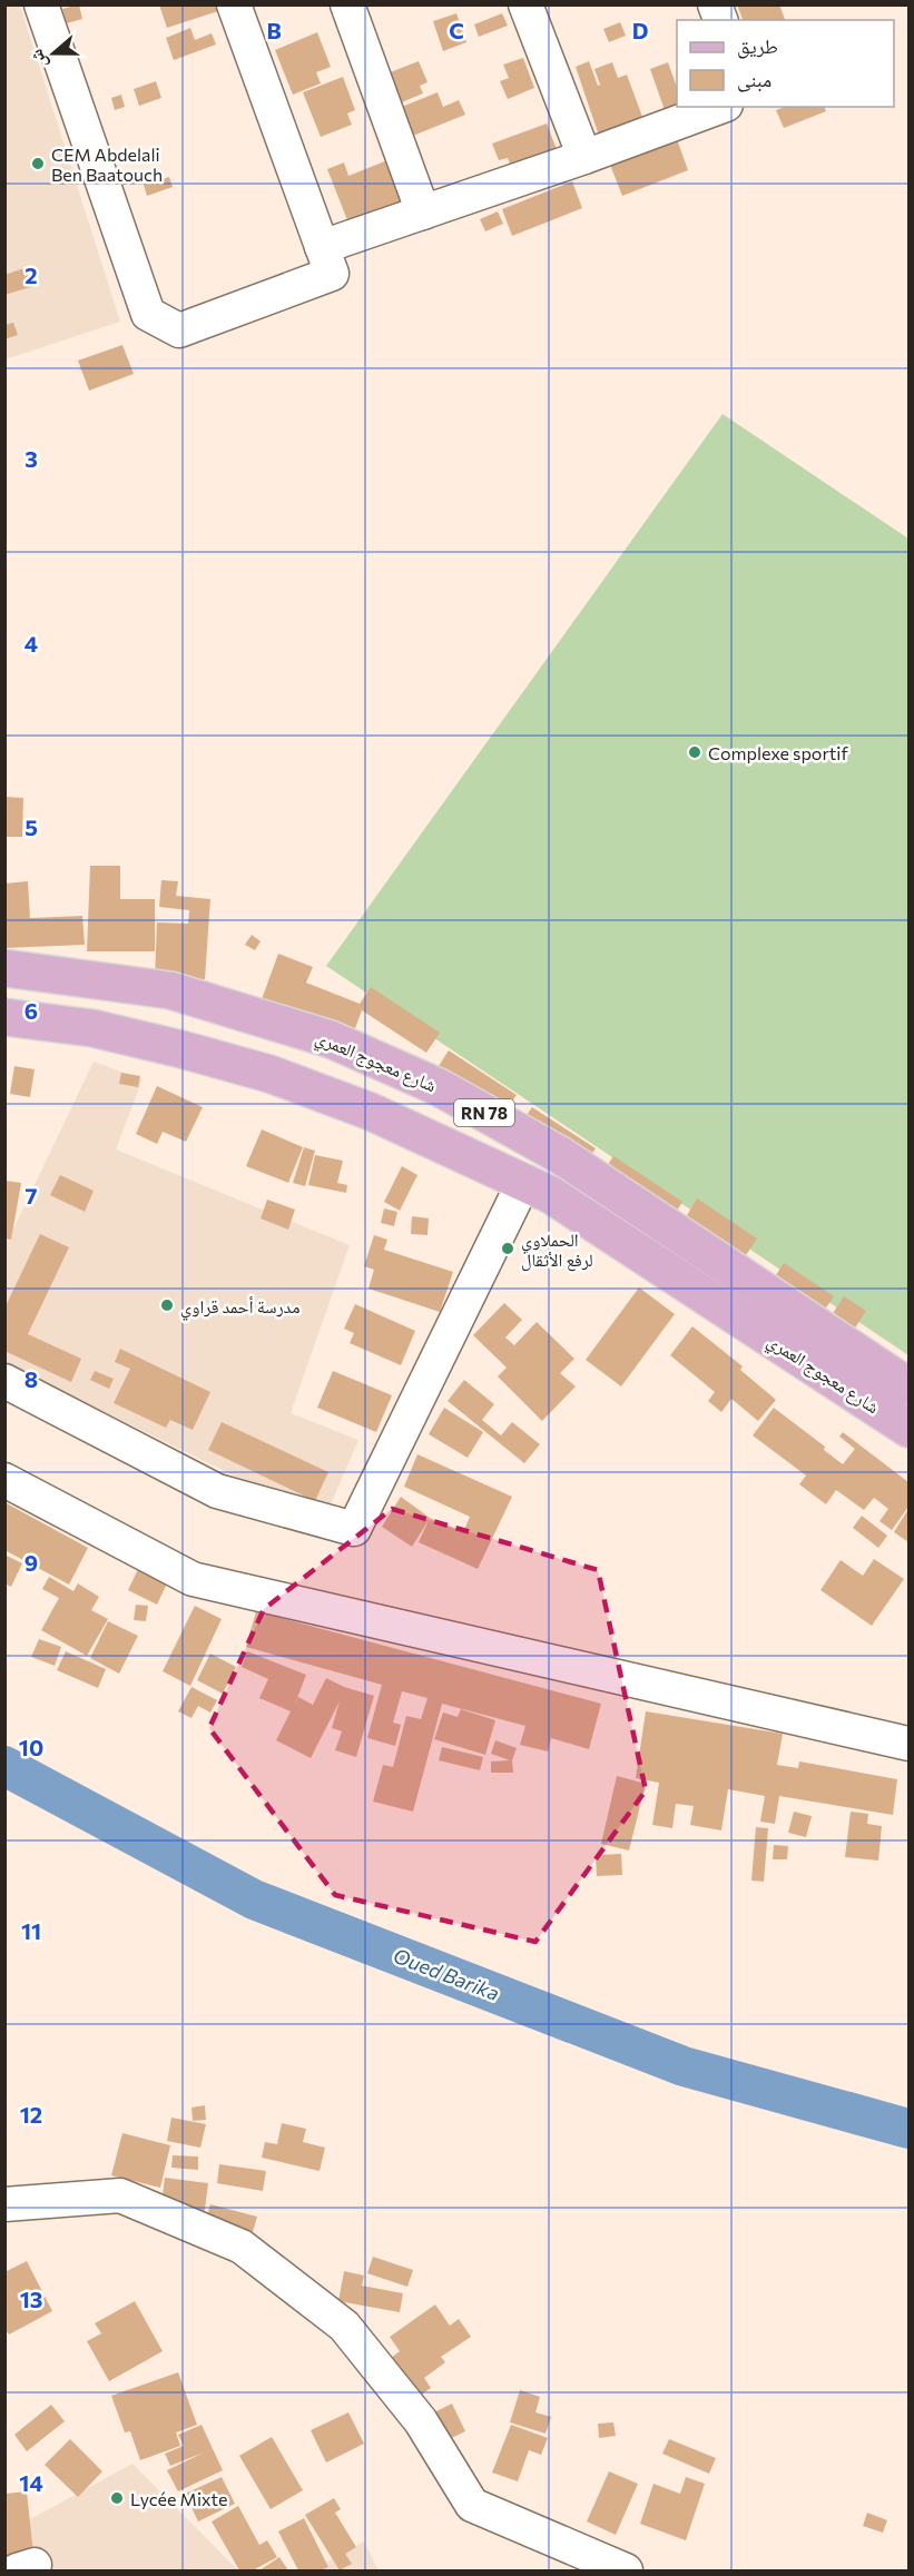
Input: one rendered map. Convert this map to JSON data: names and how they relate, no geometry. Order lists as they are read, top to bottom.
{
  "streets": {
    "main road": ["شارع معجوج العمري", "RN 78"]
  },
  "water": ["Oued Barika"],
  "places": [
    "CEM Abdelali Ben Baatouch",
    "Complexe sportif",
    "الحملاوي لرفع الأثقال",
    "مدرسة أحمد قراوي",
    "Lycée Mixte"
  ],
  "legend": ["طريق", "مبنى"],
  "north": "left",
  "grid": {
    "columns": ["B", "C", "D"],
    "rows": [
      "2",
      "3",
      "4",
      "5",
      "6",
      "7",
      "8",
      "9",
      "10",
      "11",
      "12",
      "13",
      "14"
    ]
  }
}
